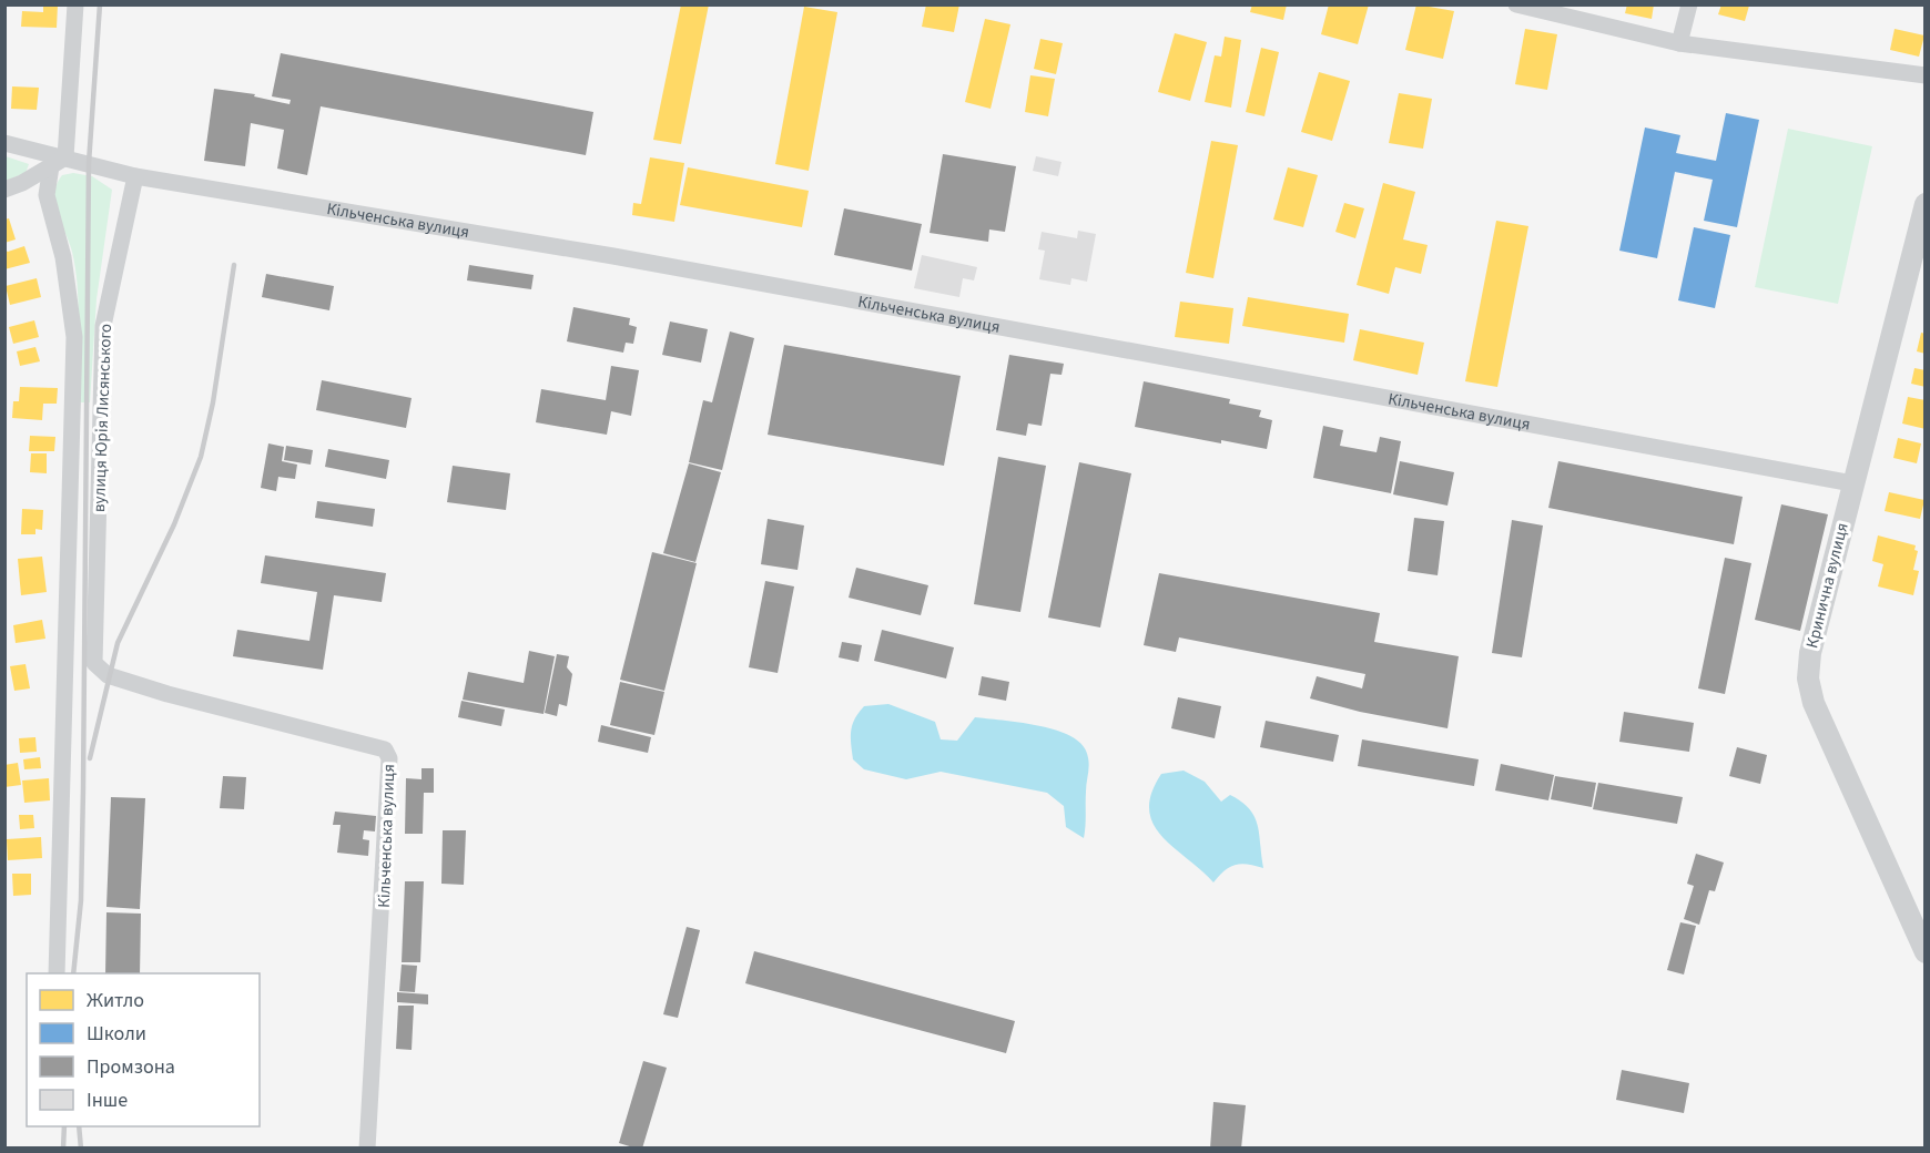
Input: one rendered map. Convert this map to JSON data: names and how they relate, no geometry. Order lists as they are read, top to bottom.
{
  "streets": {
    "street": ["Кільченська вулиця", "вулиця Юрія Лисянського", "Кринична вулиця"]
  },
  "crossings": [
    ["Кільченська вулиця", "вулиця Юрія Лисянського"],
    ["Кільченська вулиця", "Кринична вулиця"]
  ],
  "legend": [
    "Житло",
    "Школи",
    "Промзона",
    "Інше"
  ]
}
